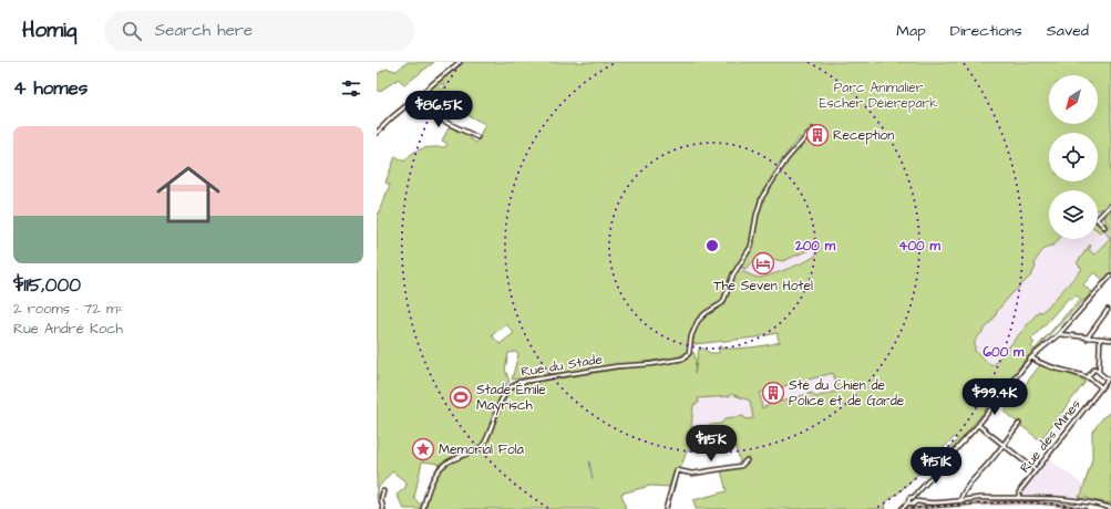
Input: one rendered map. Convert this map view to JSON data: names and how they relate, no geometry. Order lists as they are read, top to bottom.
{
  "streets": {
    "street": ["Rue du Stade", "Rue des Mines"]
  },
  "parks": ["Parc Animalier Escher Déierepark"],
  "places": {
    "building": ["Reception", "Sté du Chien de Police et de Garde"],
    "hotel": ["The Seven Hotel"],
    "sports": ["Stade Émile Mayrisch"],
    "place": ["Memorial Fola"]
  },
  "north": "bottom left",
  "page": {
    "header": "Homiq",
    "search": "Search here",
    "nav": ["Map", "Directions", "Saved"],
    "heading": "4 homes",
    "price": [
      "$86.5K",
      "$99.4K",
      "$115K",
      "$151K"
    ],
    "list": [
      {
        "name": "$115,000",
        "note": "2 rooms · 72 m² · Rue André Koch"
      }
    ]
  },
  "rings": ["200 m", "400 m", "600 m"]
}
